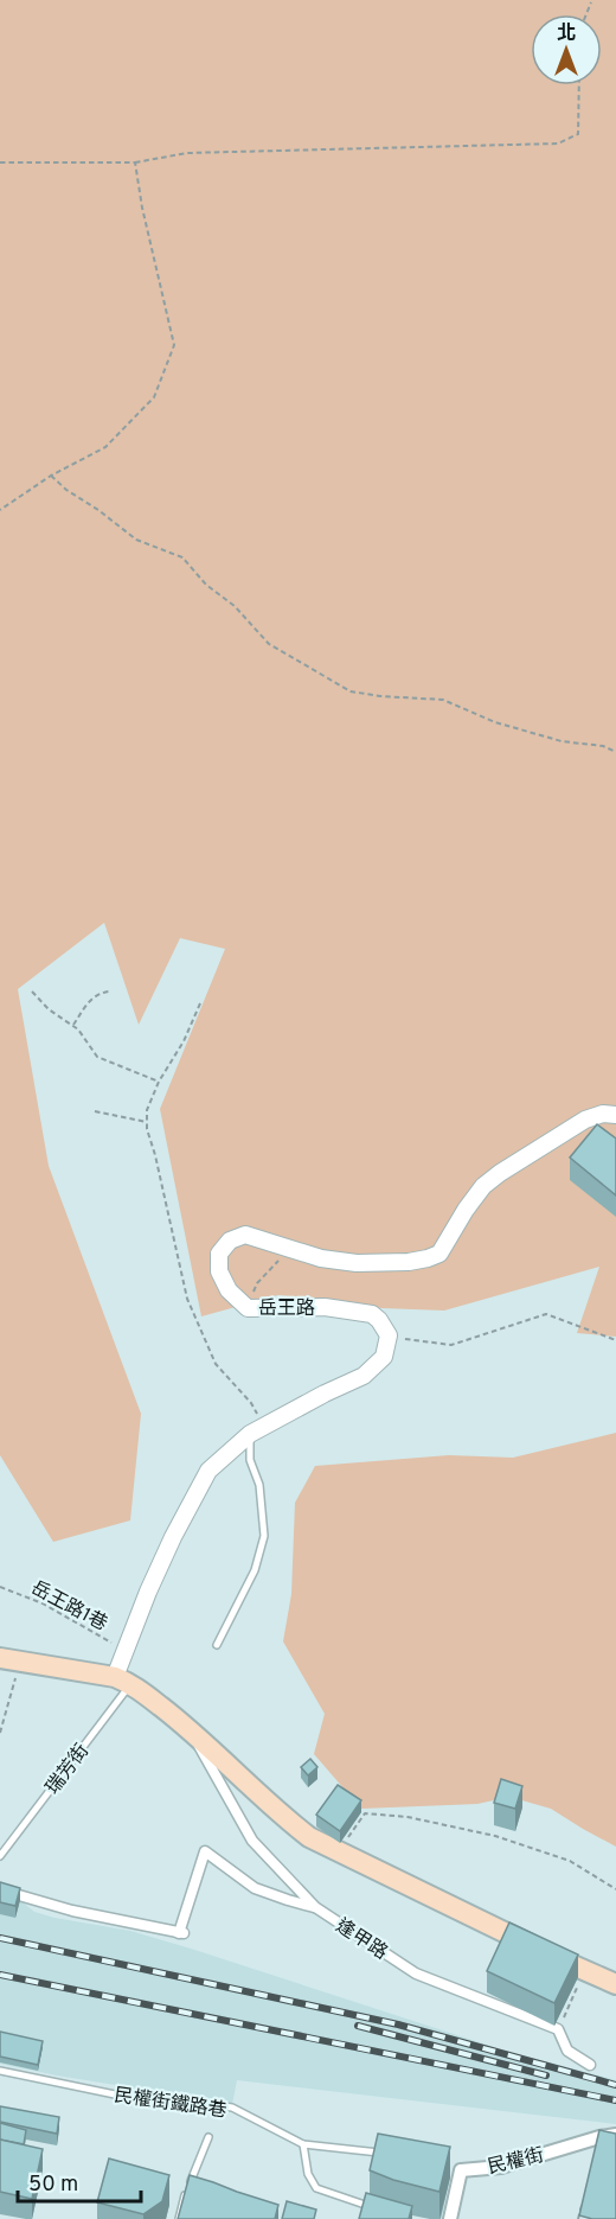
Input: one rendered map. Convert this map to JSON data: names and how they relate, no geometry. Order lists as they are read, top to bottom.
{
  "streets": {
    "main road": ["逢甲路"],
    "street": ["岳王路", "民權街"],
    "lane": ["瑞芳街", "民權街鐵路巷"],
    "path": ["岳王路1巷"]
  },
  "crossings": [
    ["瑞芳街", "逢甲路"]
  ],
  "scale_bar": "50 m",
  "north": "top"
}
